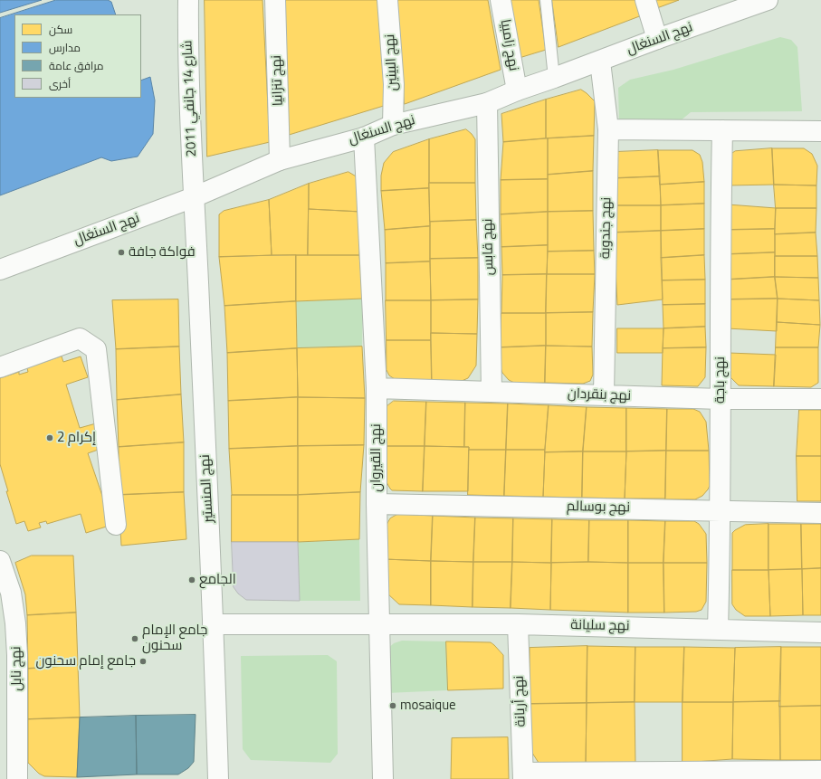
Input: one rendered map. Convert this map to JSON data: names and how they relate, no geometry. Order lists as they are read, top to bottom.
{
  "streets": {
    "street": [
      "نهج السنغال",
      "نهج زامبيا",
      "نهج البينين",
      "نهج تنزانيا",
      "شارع 14 جانفي 2011",
      "نهج جندوبة",
      "نهج قابس",
      "نهج باجة",
      "نهج بنقردان",
      "نهج القيروان",
      "نهج المنستير",
      "نهج بوسالم",
      "نهج سليانة",
      "نهج نابل",
      "نهج أريانة"
    ]
  },
  "crossings": [
    ["نهج السنغال", "نهج زامبيا"],
    ["نهج السنغال", "نهج البينين"],
    ["نهج السنغال", "نهج تنزانيا"],
    ["نهج السنغال", "شارع 14 جانفي 2011"],
    ["نهج السنغال", "نهج جندوبة"],
    ["نهج السنغال", "نهج قابس"],
    ["نهج السنغال", "نهج القيروان"],
    ["نهج السنغال", "نهج المنستير"],
    ["شارع 14 جانفي 2011", "نهج المنستير"],
    ["نهج جندوبة", "نهج بنقردان"],
    ["نهج قابس", "نهج بنقردان"],
    ["نهج باجة", "نهج بنقردان"],
    ["نهج باجة", "نهج بوسالم"],
    ["نهج باجة", "نهج سليانة"],
    ["نهج بنقردان", "نهج القيروان"],
    ["نهج القيروان", "نهج بوسالم"],
    ["نهج القيروان", "نهج سليانة"],
    ["نهج المنستير", "نهج سليانة"],
    ["نهج سليانة", "نهج أريانة"]
  ],
  "places": [
    "فواكة جافة",
    "إكرام 2",
    "الجامع",
    "جامع الإمام سحنون",
    "جامع إمام سحنون",
    "mosaique"
  ],
  "legend": [
    "سكن",
    "مدارس",
    "مرافق عامة",
    "أخرى"
  ]
}
